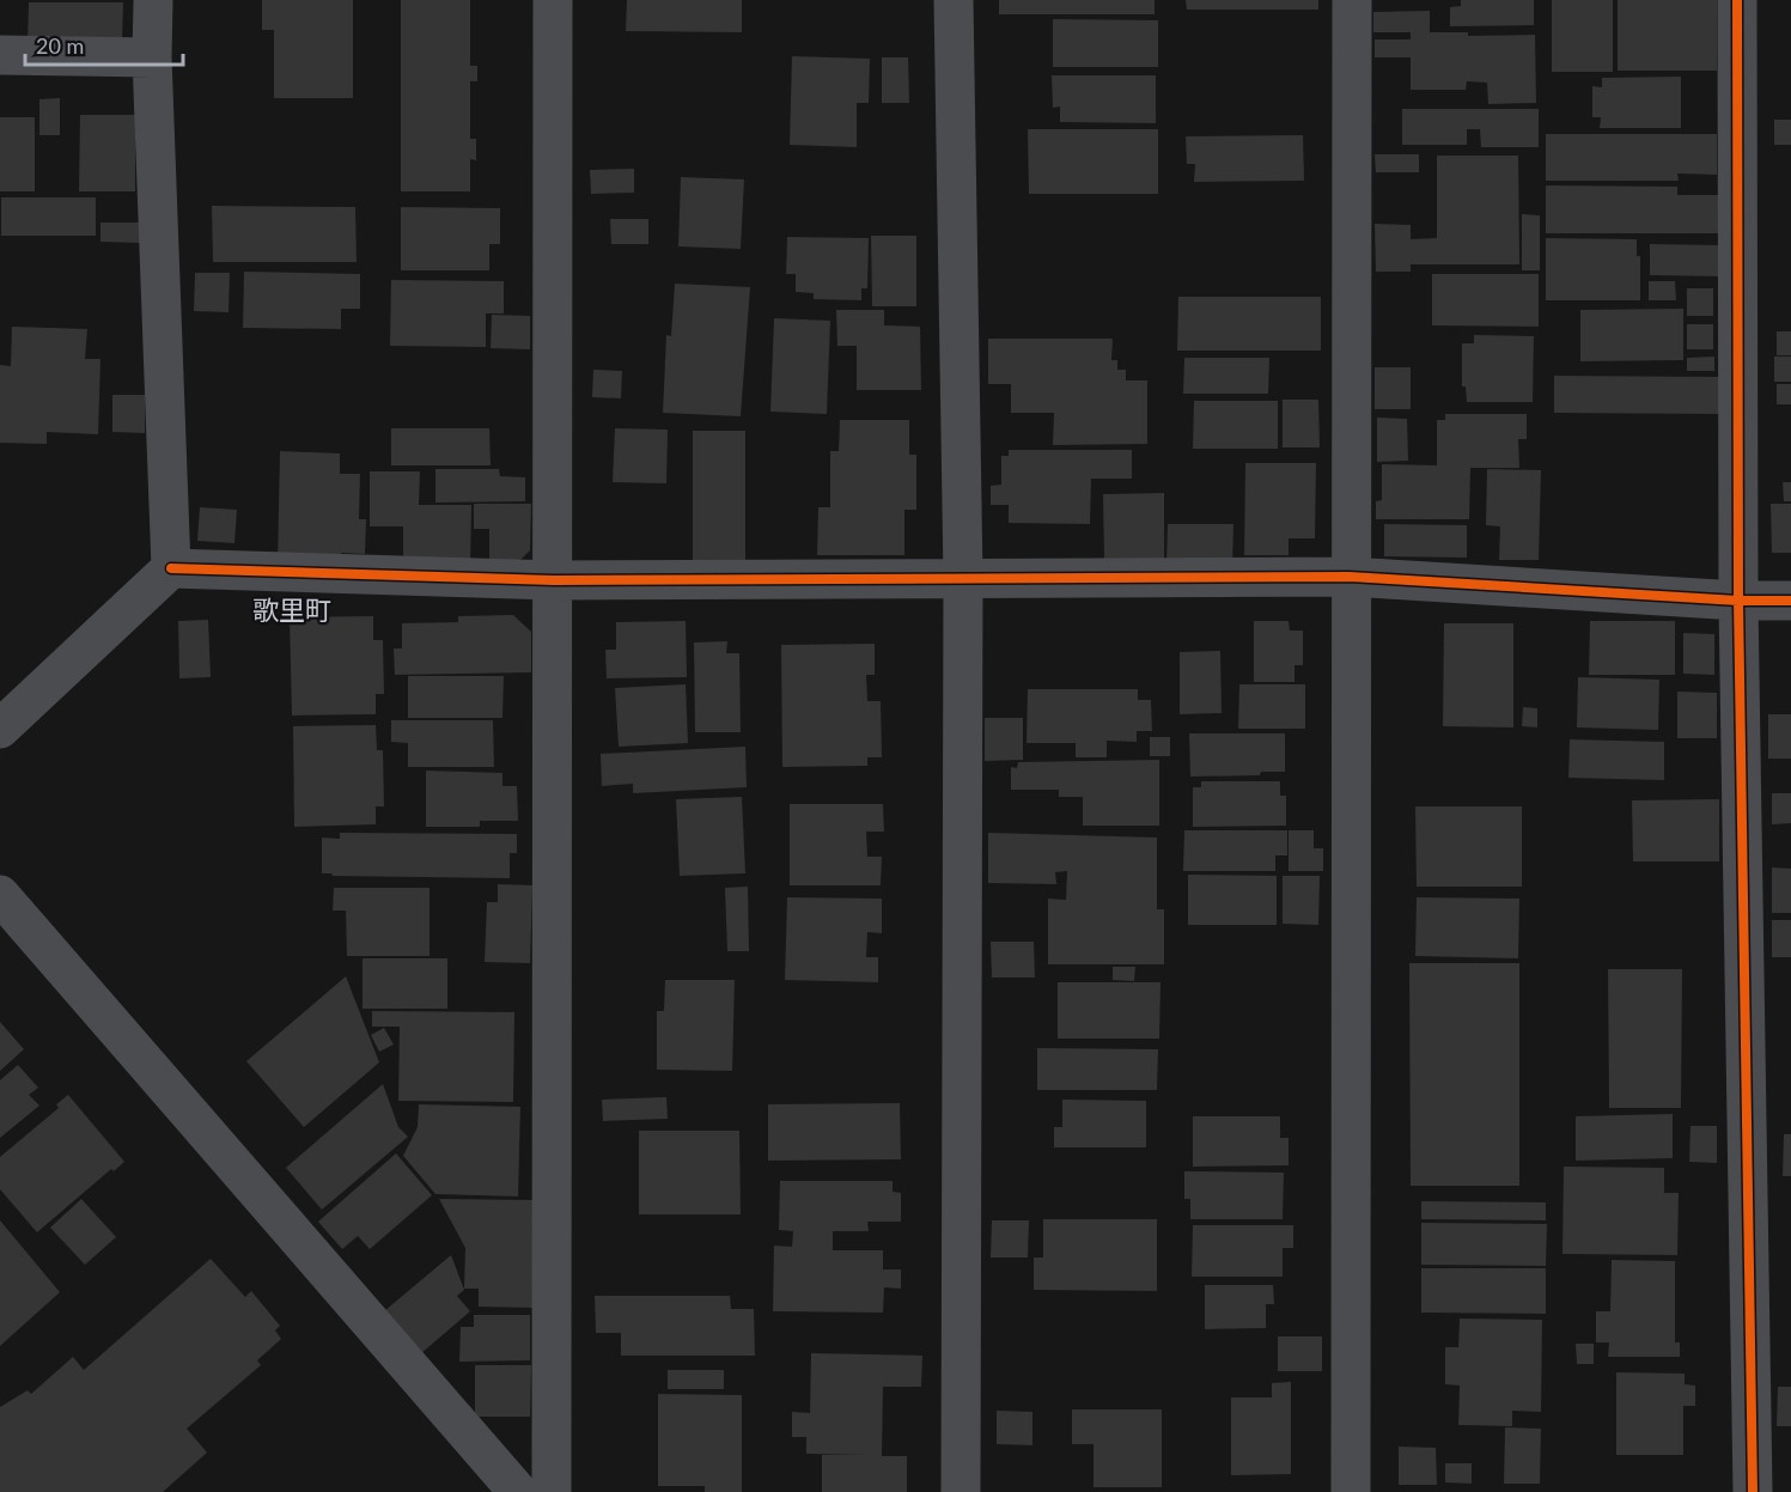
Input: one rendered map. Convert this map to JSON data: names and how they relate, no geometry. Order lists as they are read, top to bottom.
{
  "districts": ["歌里町"],
  "scale_bar": "20 m"
}
